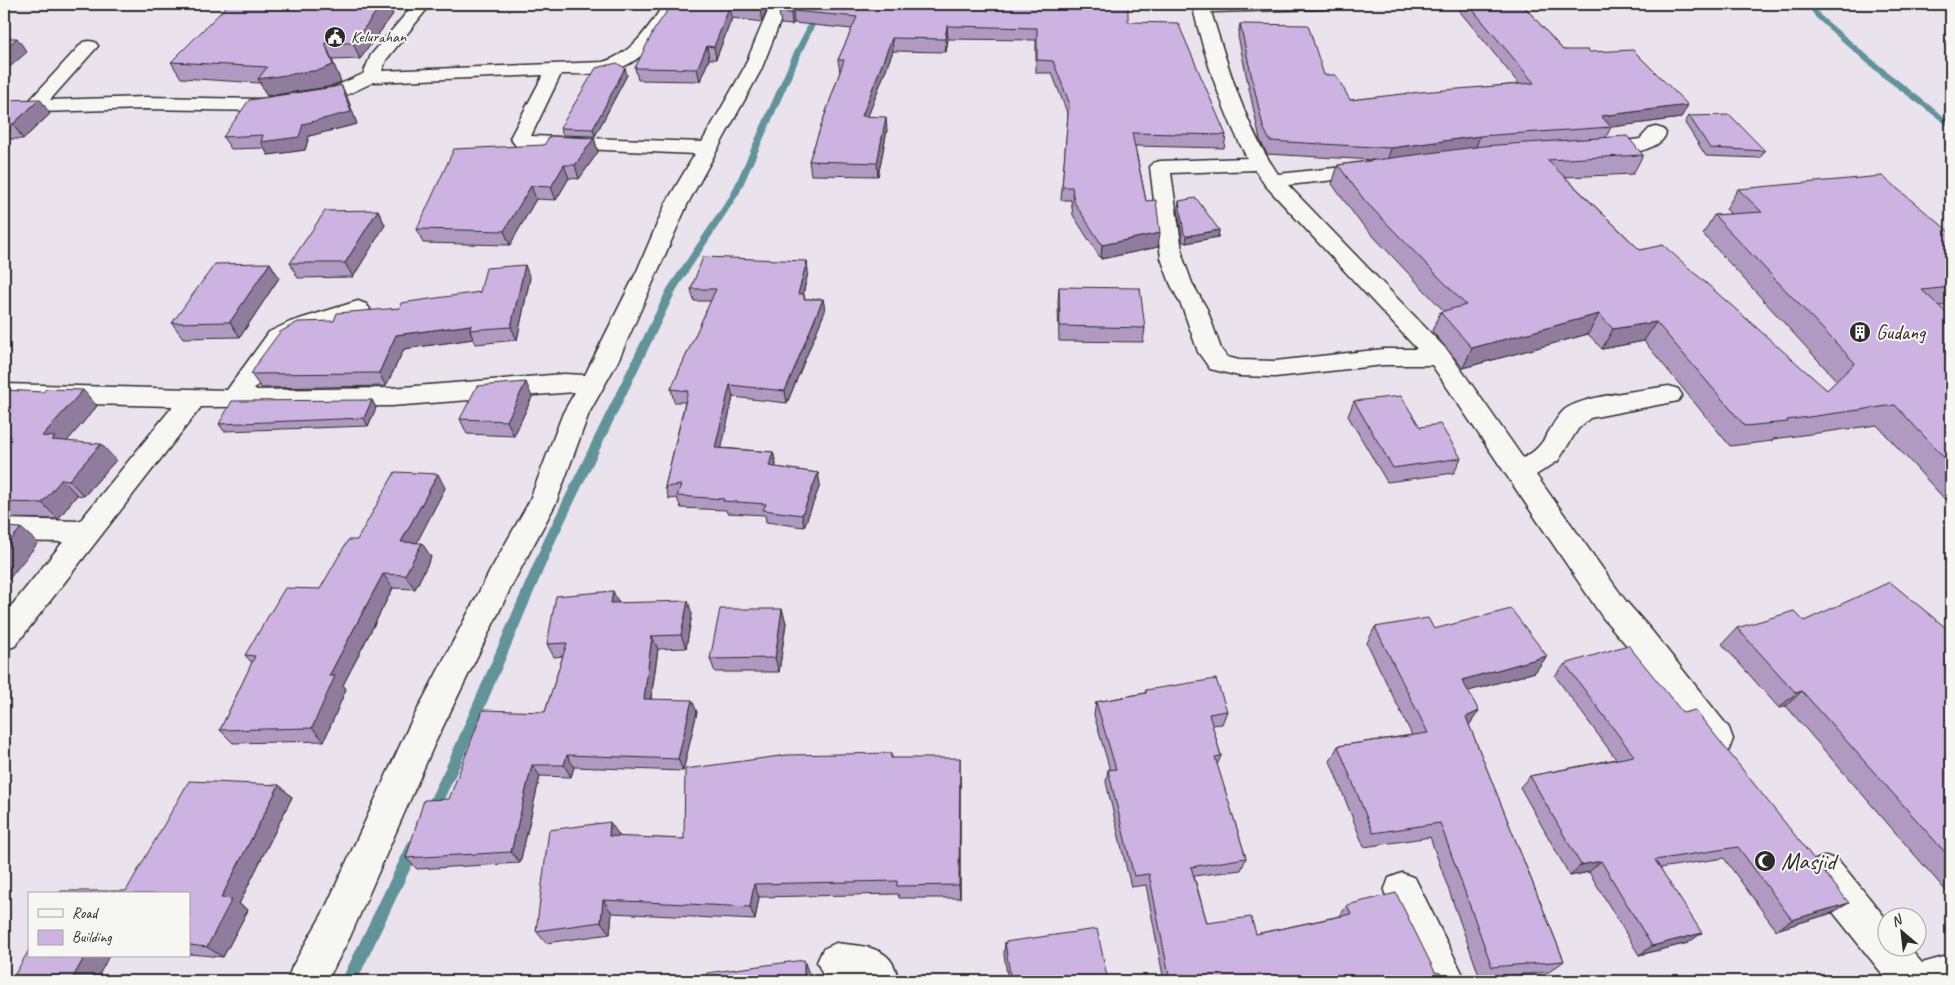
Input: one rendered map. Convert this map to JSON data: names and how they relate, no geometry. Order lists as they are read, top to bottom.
{
  "places": {
    "public building": ["Kelurahan"],
    "building": ["Gudang"],
    "mosque": ["Masjid"]
  },
  "legend": ["Road", "Building"],
  "north": "top left"
}
